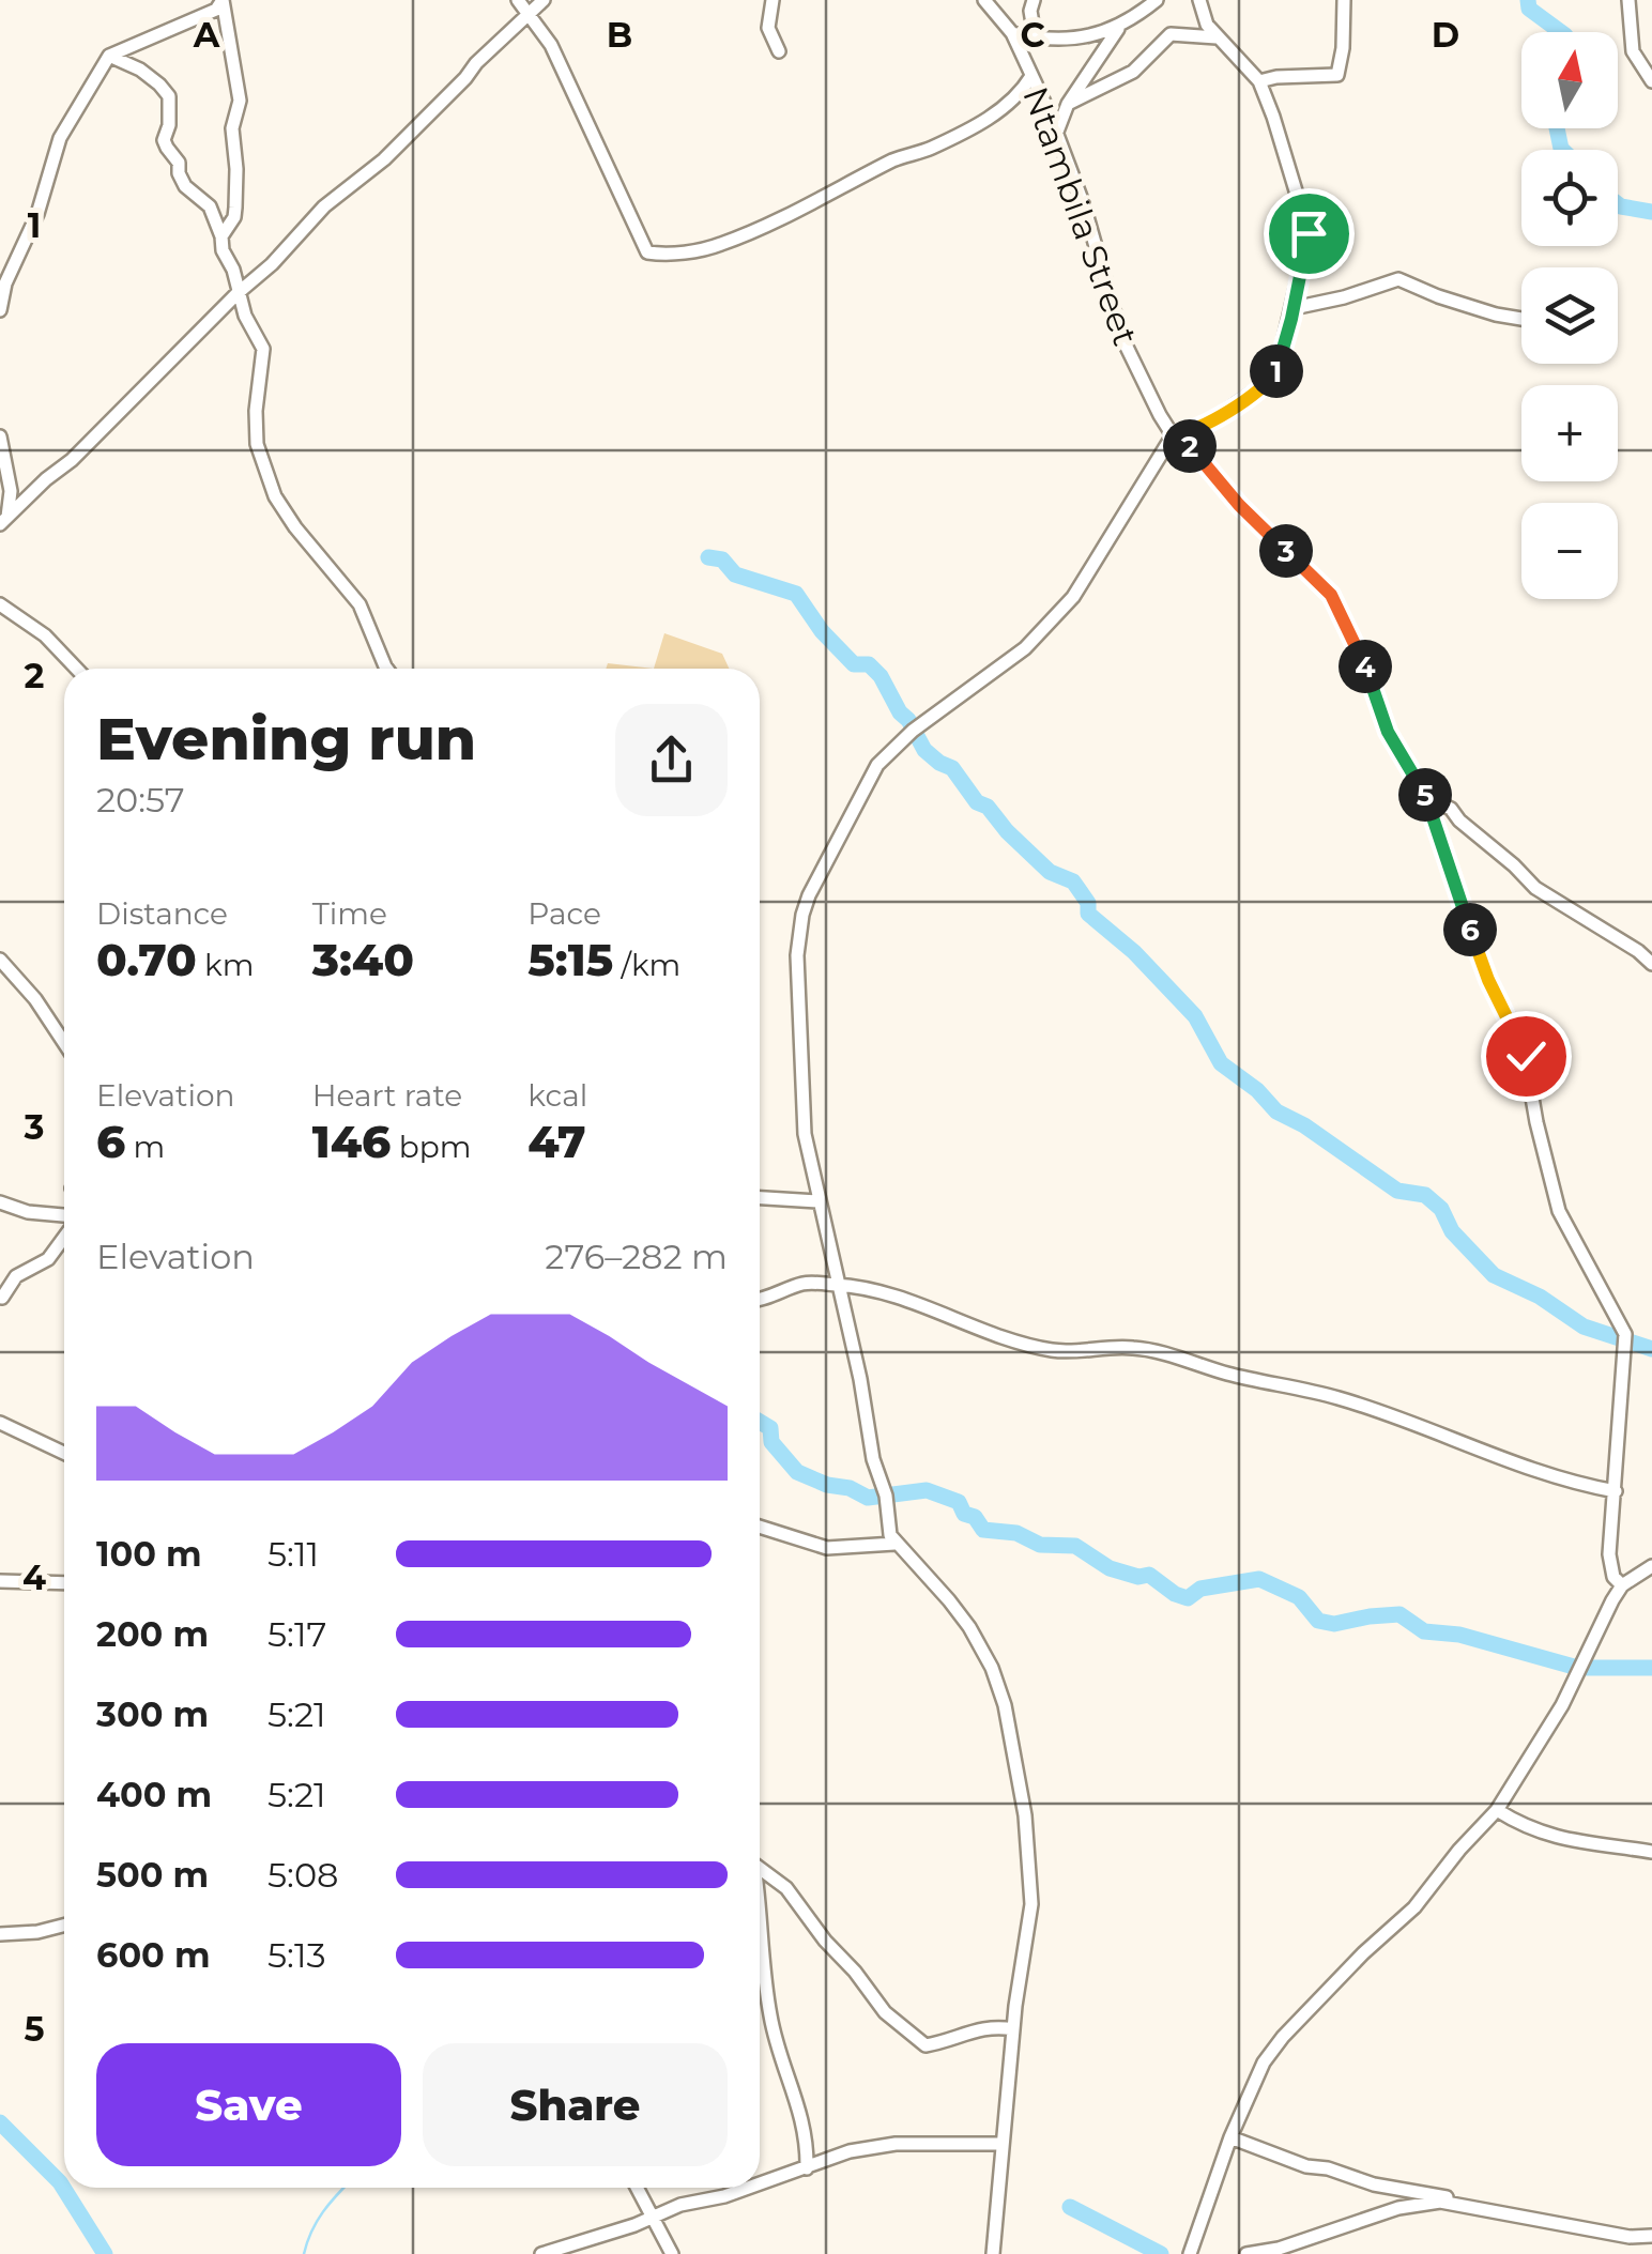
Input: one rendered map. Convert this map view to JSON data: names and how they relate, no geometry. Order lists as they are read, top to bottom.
{
  "streets": {
    "street": ["Ntambila Street"]
  },
  "north": "top",
  "page": {
    "map_buttons": ["+", "−"],
    "pins": [
      "1",
      "2",
      "3",
      "4",
      "5",
      "6"
    ],
    "heading": ["Evening run", "20:57"],
    "stats": [
      ["Distance", "0.70 km"],
      ["Time", "3:40"],
      ["Pace", "5:15 /km"],
      ["Elevation", "6 m"],
      ["Heart rate", "146 bpm"],
      ["kcal", "47"]
    ],
    "chart": ["Elevation", "276–282 m"],
    "list": [
      {
        "name": "100 m",
        "note": "5:11"
      },
      {
        "name": "200 m",
        "note": "5:17"
      },
      {
        "name": "300 m",
        "note": "5:21"
      },
      {
        "name": "400 m",
        "note": "5:21"
      },
      {
        "name": "500 m",
        "note": "5:08"
      },
      {
        "name": "600 m",
        "note": "5:13"
      }
    ],
    "buttons": ["Save", "Share"]
  },
  "grid": {
    "columns": [
      "A",
      "B",
      "C",
      "D"
    ],
    "rows": [
      "1",
      "2",
      "3",
      "4",
      "5"
    ]
  }
}
